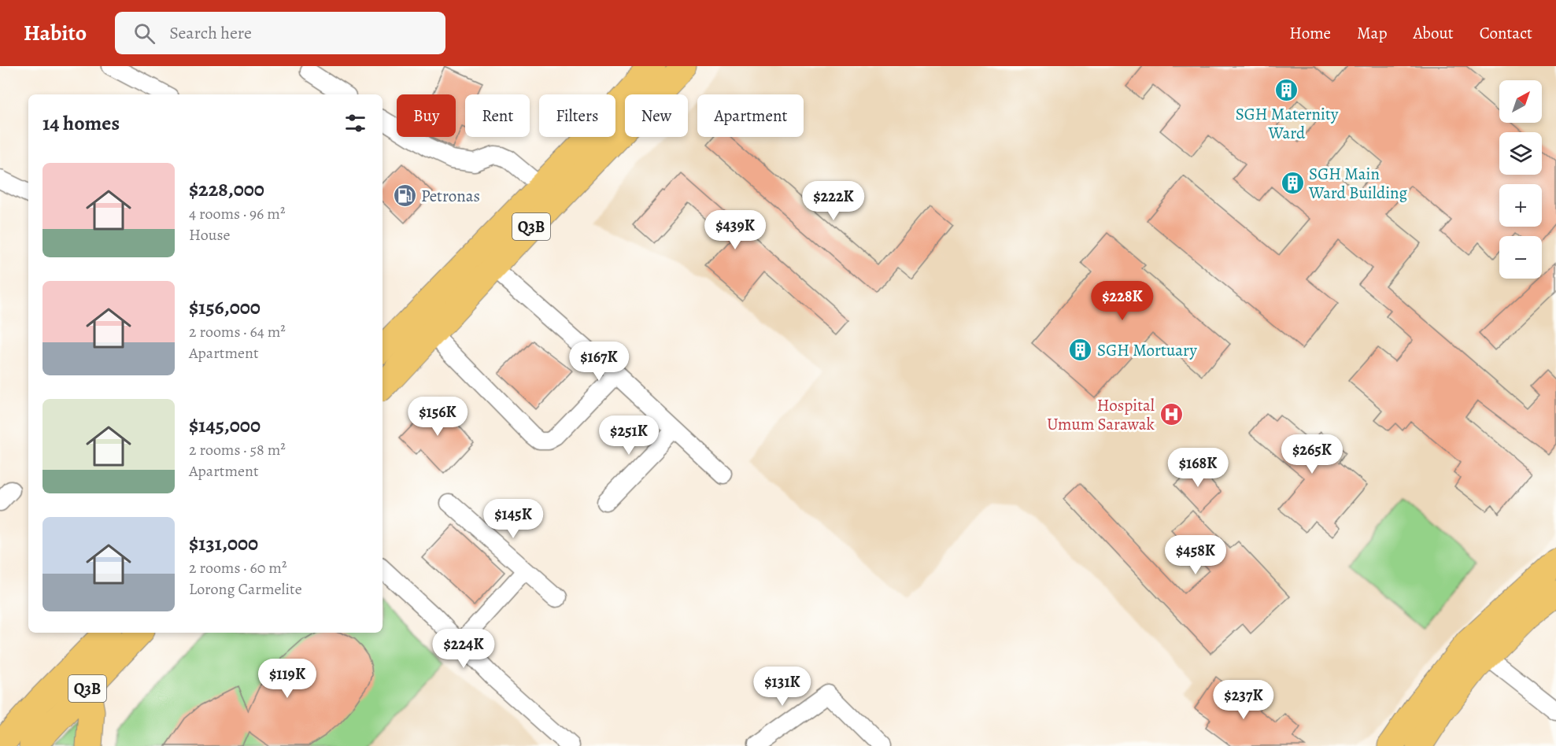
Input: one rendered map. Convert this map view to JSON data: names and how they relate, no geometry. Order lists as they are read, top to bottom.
{
  "streets": {
    "main road": ["Q3B"]
  },
  "places": {
    "building": ["SGH Maternity Ward", "SGH Main Ward Building", "SGH Mortuary"],
    "fuel station": ["Petronas"],
    "hospital": ["Hospital Umum Sarawak"]
  },
  "north": "top right",
  "page": {
    "header": "Habito",
    "search": "Search here",
    "nav": [
      "Home",
      "Map",
      "About",
      "Contact"
    ],
    "map_buttons": ["+", "−"],
    "chip": [
      "Buy",
      "Rent",
      "Filters",
      "New",
      "Apartment"
    ],
    "heading": "14 homes",
    "list": [
      {
        "name": "$228,000",
        "note": "4 rooms · 96 m² · House"
      },
      {
        "name": "$156,000",
        "note": "2 rooms · 64 m² · Apartment"
      },
      {
        "name": "$145,000",
        "note": "2 rooms · 58 m² · Apartment"
      },
      {
        "name": "$131,000",
        "note": "2 rooms · 60 m² · Lorong Carmelite"
      }
    ],
    "price": [
      "$222K",
      "$439K",
      "$228K",
      "$167K",
      "$156K",
      "$251K",
      "$265K",
      "$168K",
      "$145K",
      "$458K",
      "$224K",
      "$119K",
      "$131K",
      "$237K"
    ]
  }
}
